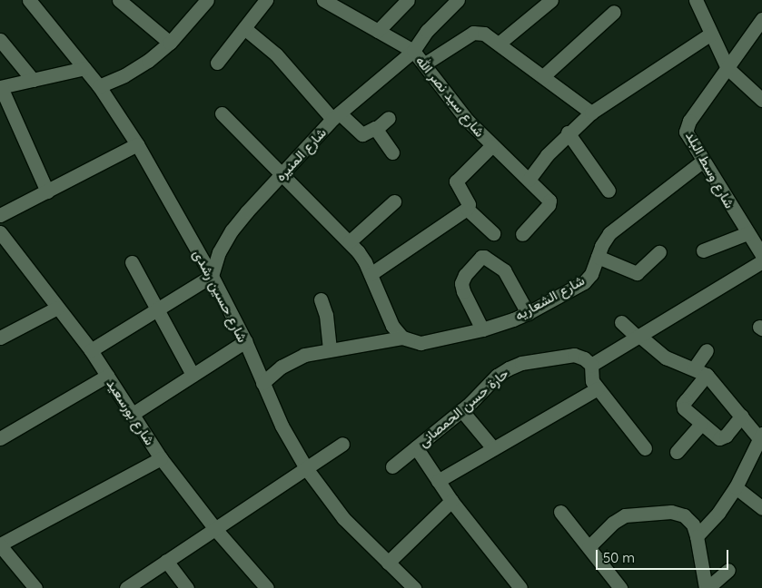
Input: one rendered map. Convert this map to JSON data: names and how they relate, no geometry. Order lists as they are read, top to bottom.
{
  "streets": {
    "street": [
      "شارع سيد نصر الله",
      "شارع المنيره",
      "شارع وسط البلد",
      "شارع حسين رشدى",
      "شارع الشعاريه",
      "حارة حسن الحمصانى",
      "شارع بورسعيد"
    ]
  },
  "crossings": [
    ["شارع سيد نصر الله", "شارع المنيره"],
    ["شارع المنيره", "شارع حسين رشدى"],
    ["شارع وسط البلد", "شارع الشعاريه"]
  ],
  "scale_bar": "50 m"
}
